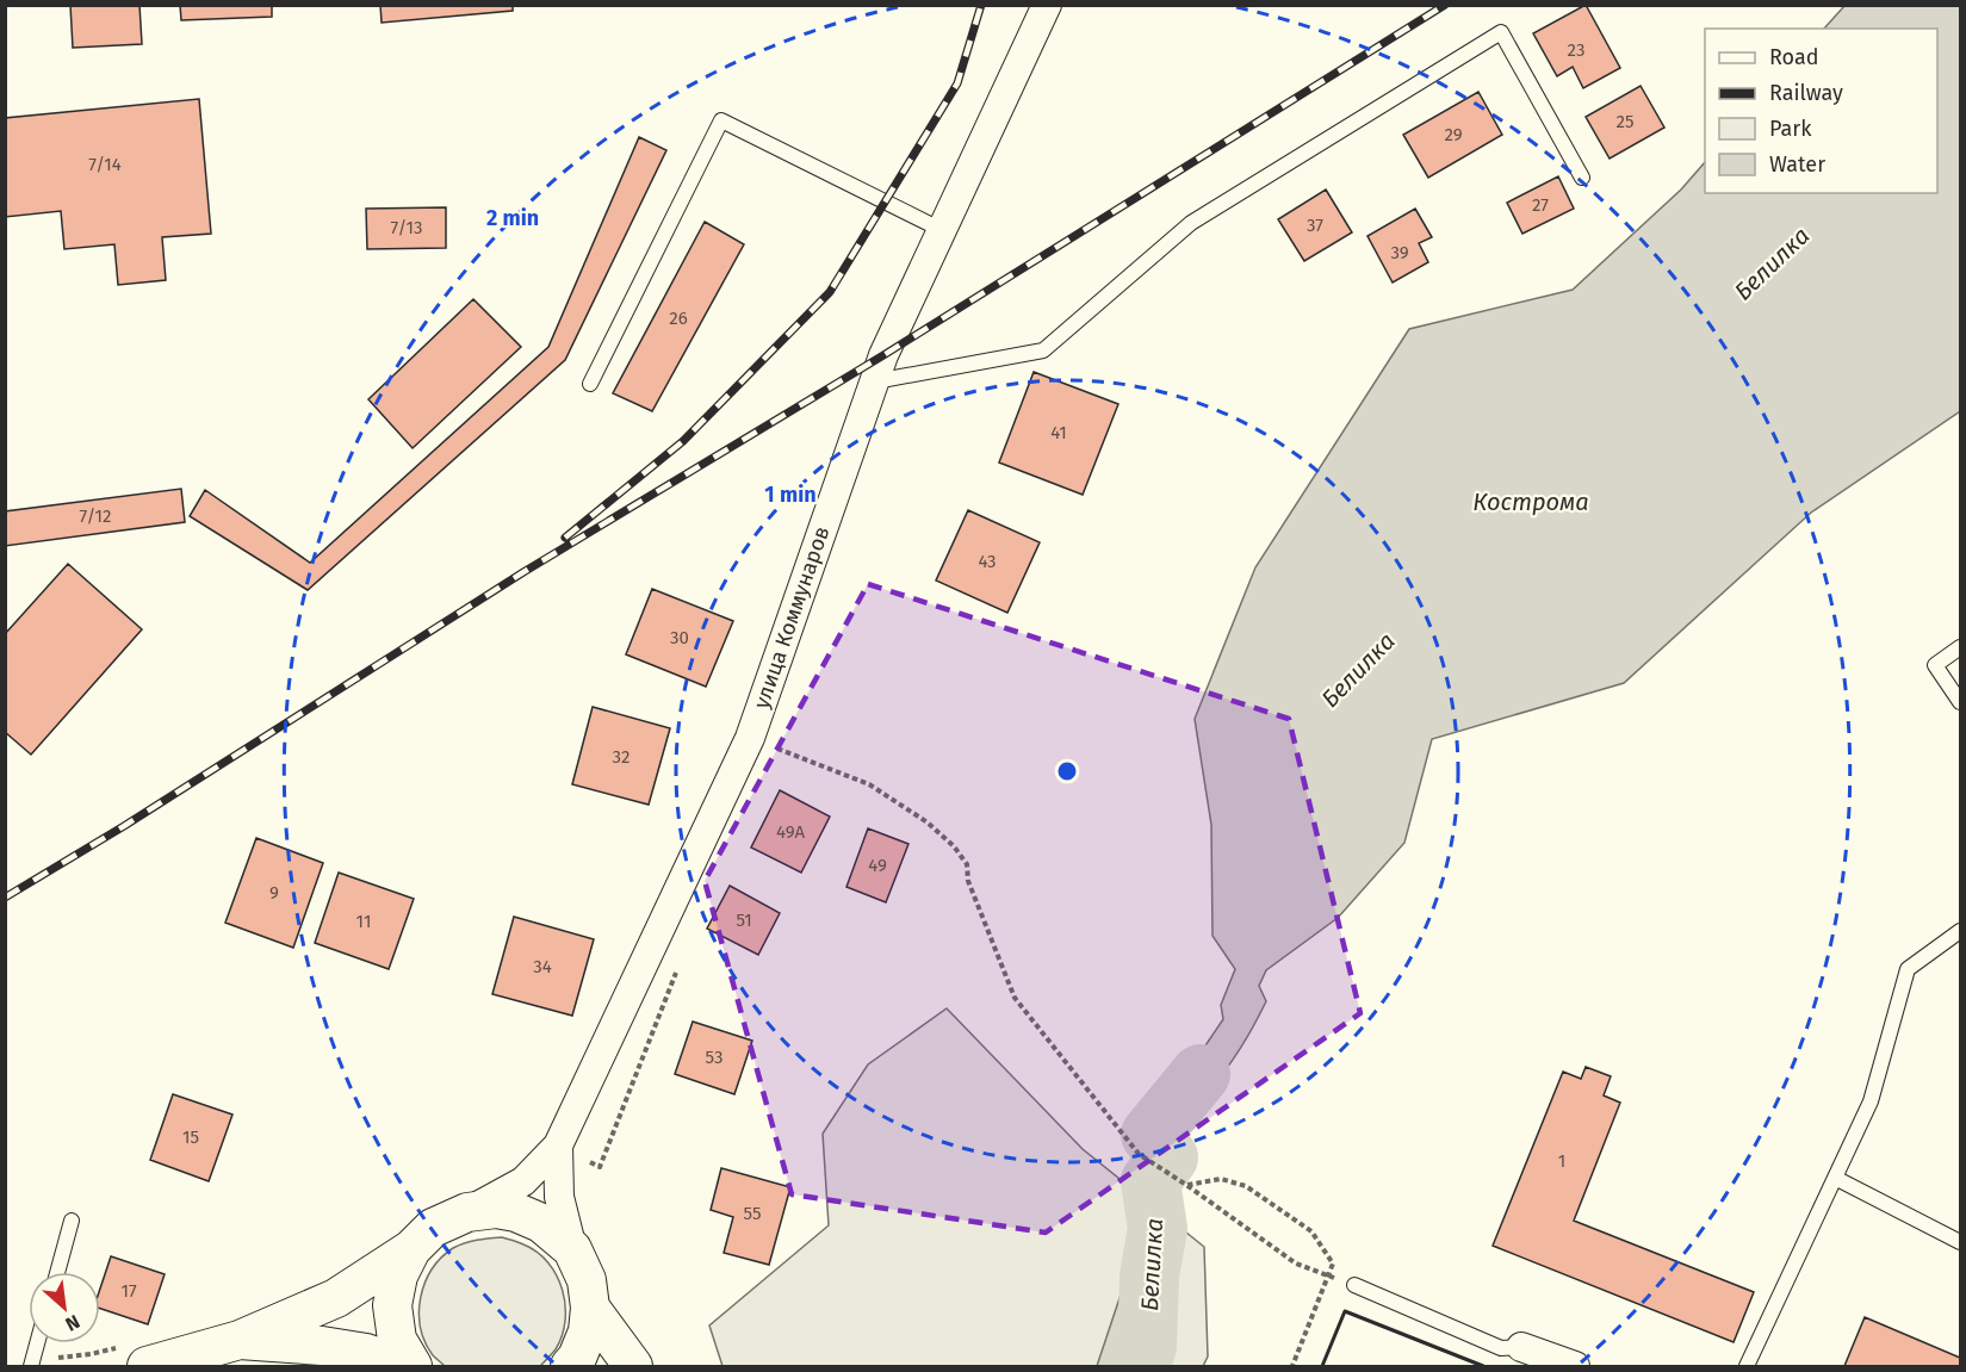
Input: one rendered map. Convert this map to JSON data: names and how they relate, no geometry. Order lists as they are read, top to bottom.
{
  "streets": {
    "street": ["улица Коммунаров"]
  },
  "water": ["Белилка", "Кострома"],
  "house_numbers": [
    "23",
    "25",
    "29",
    "7/14",
    "27",
    "37",
    "7/13",
    "39",
    "26",
    "41",
    "7/12",
    "43",
    "30",
    "32",
    "49А",
    "49",
    "9",
    "51",
    "11",
    "34",
    "53",
    "15",
    "1",
    "55",
    "17"
  ],
  "legend": [
    "Road",
    "Railway",
    "Park",
    "Water"
  ],
  "north": "bottom right",
  "rings": ["2 min", "1 min"]
}
